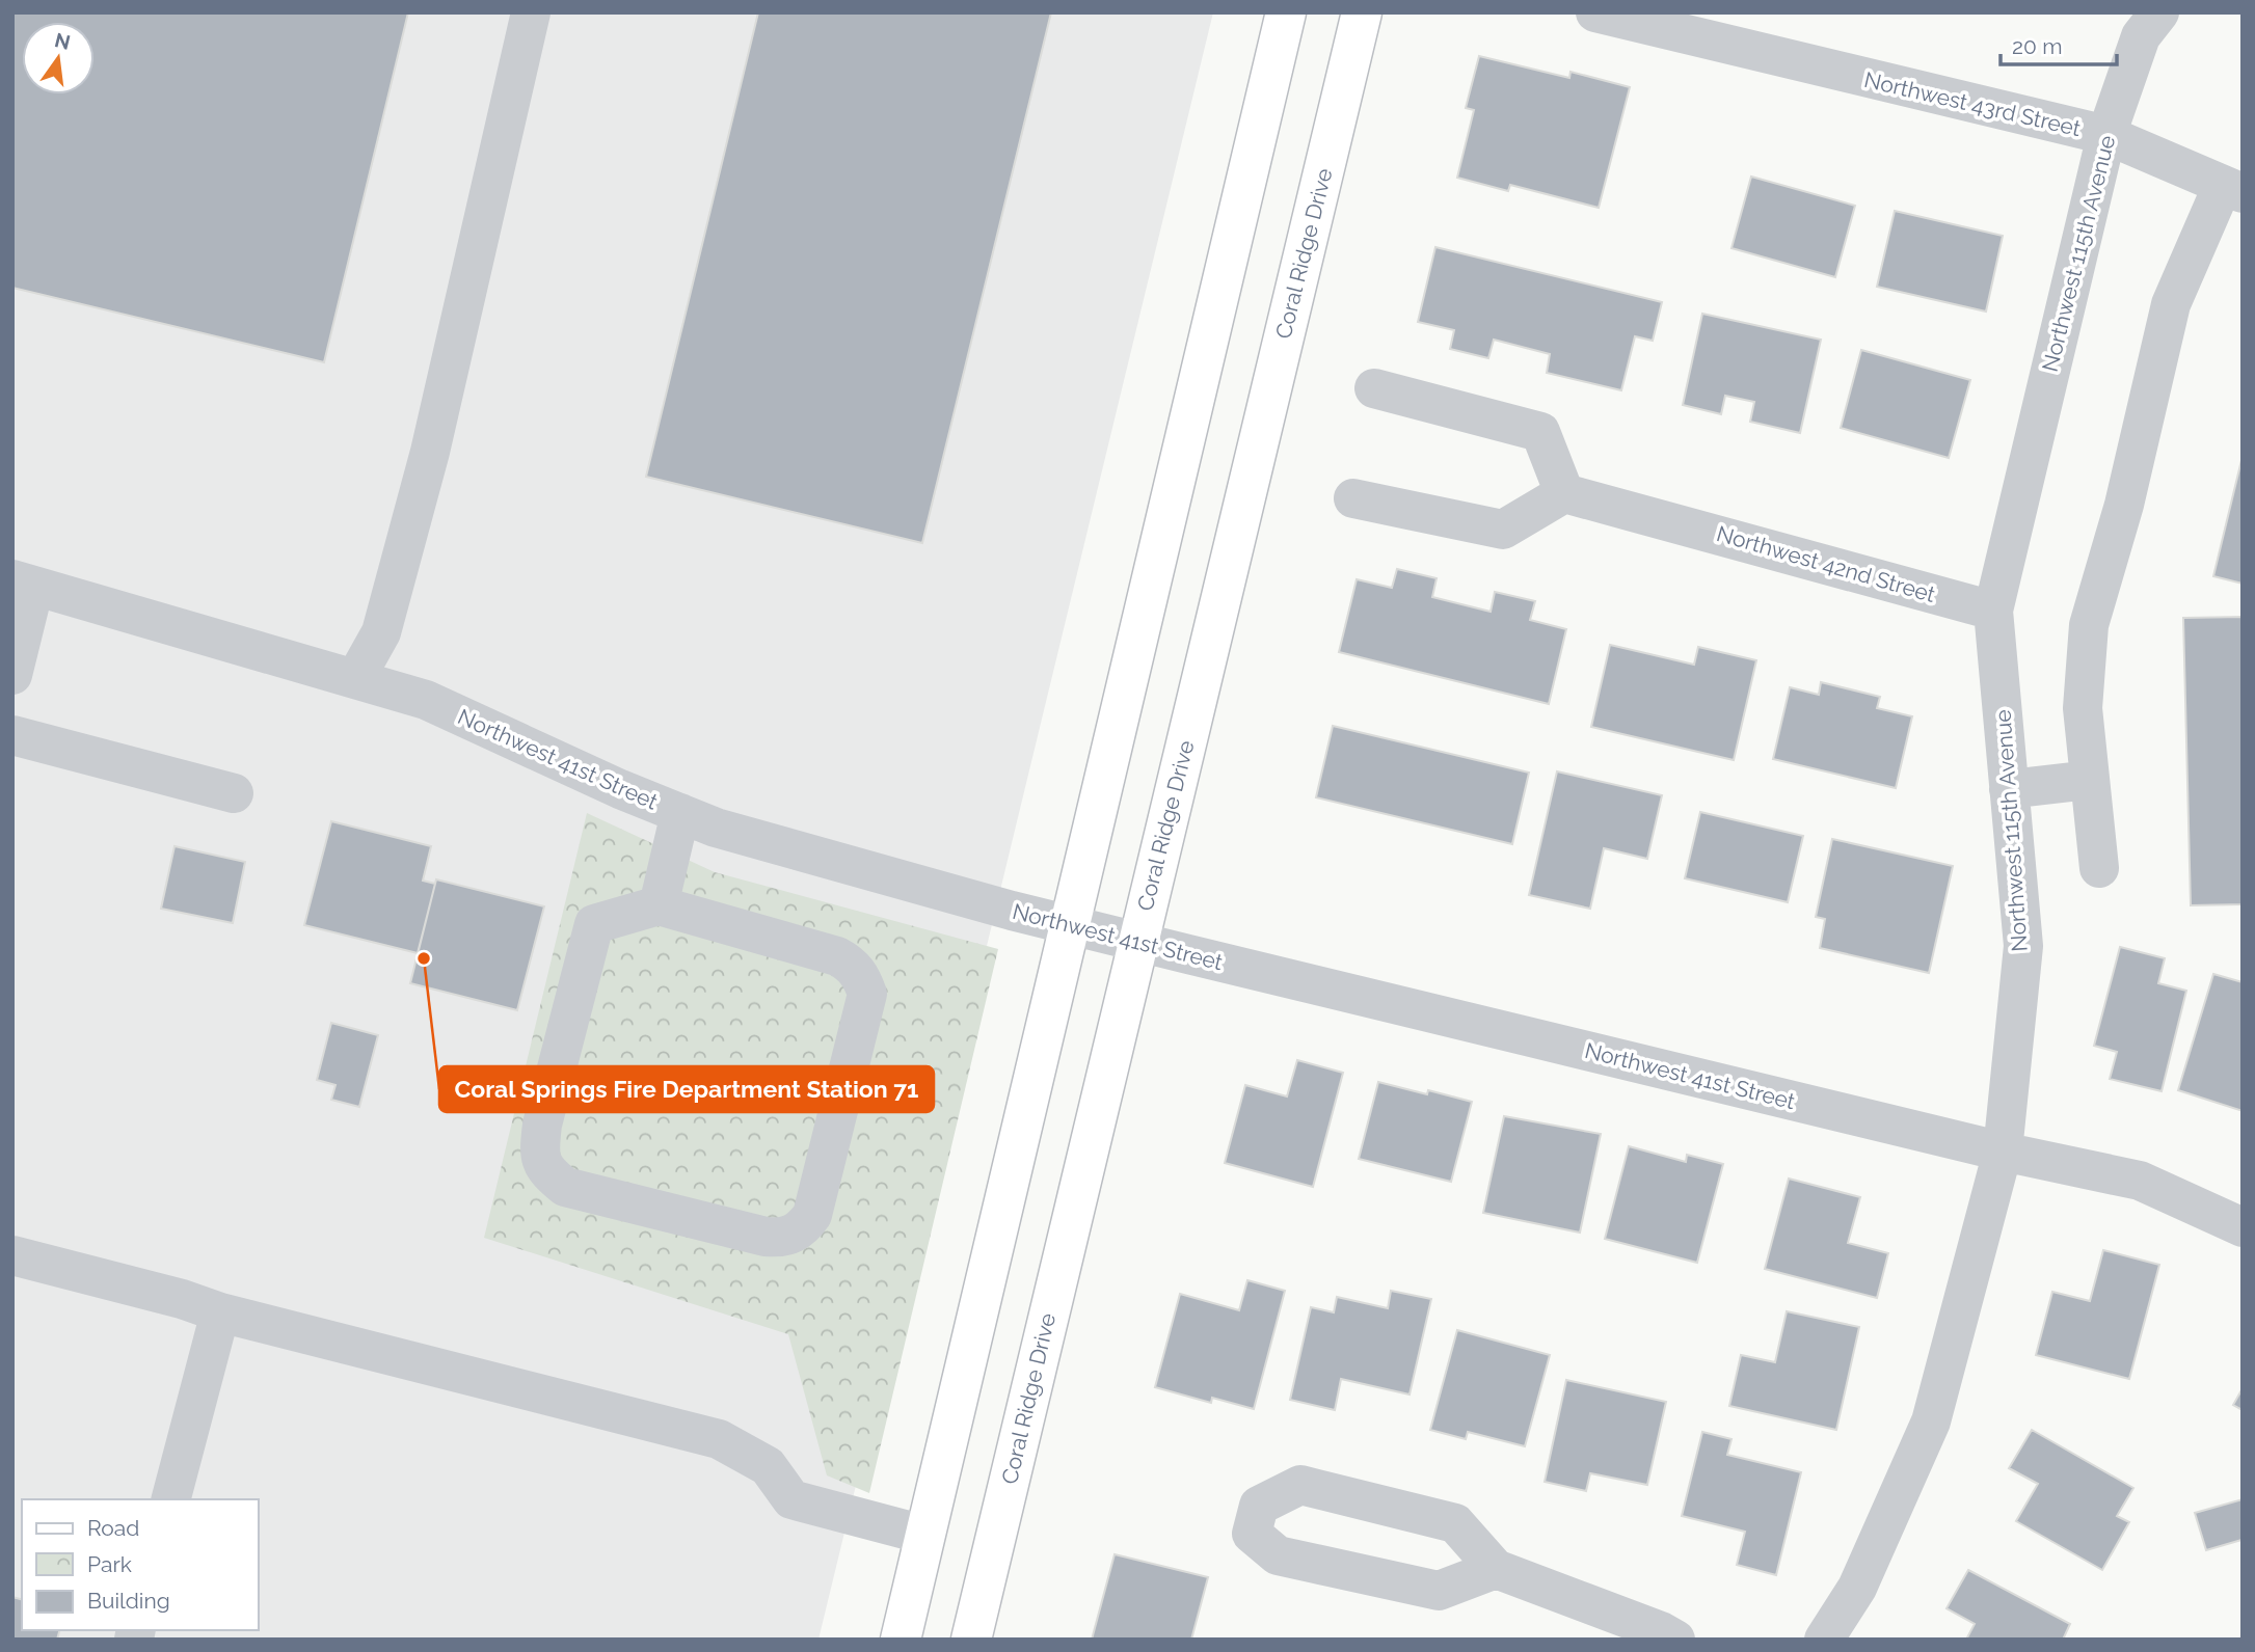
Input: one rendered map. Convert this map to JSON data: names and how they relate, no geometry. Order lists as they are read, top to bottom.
{
  "streets": {
    "main road": ["Coral Ridge Drive"],
    "street": [
      "Northwest 43rd Street",
      "Northwest 115th Avenue",
      "Northwest 42nd Street",
      "Northwest 41st Street"
    ]
  },
  "crossings": [
    ["Northwest 43rd Street", "Northwest 115th Avenue"],
    ["Coral Ridge Drive", "Northwest 41st Street"],
    ["Northwest 115th Avenue", "Northwest 42nd Street"],
    ["Northwest 115th Avenue", "Northwest 41st Street"]
  ],
  "places": ["Coral Springs Fire Department Station 71"],
  "legend": ["Road", "Park", "Building"],
  "scale_bar": "20 m",
  "north": "top"
}
